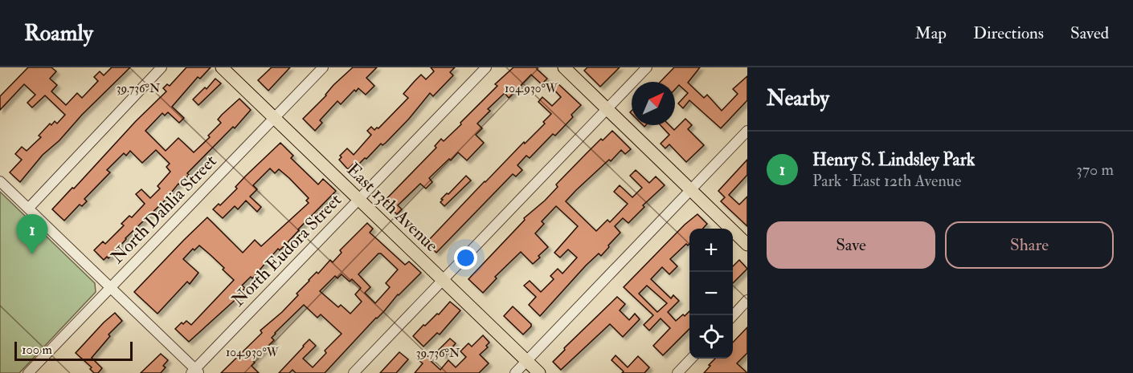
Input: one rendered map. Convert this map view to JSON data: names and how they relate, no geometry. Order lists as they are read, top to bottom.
{
  "streets": {
    "main road": ["East 13th Avenue"],
    "street": ["North Dahlia Street", "North Eudora Street"]
  },
  "crossings": [
    ["East 13th Avenue", "North Dahlia Street"],
    ["East 13th Avenue", "North Eudora Street"]
  ],
  "scale_bar": "100 m",
  "north": "top right",
  "page": {
    "header": "Roamly",
    "nav": ["Map", "Directions", "Saved"],
    "heading": "Nearby",
    "list": [
      {
        "mark": "1",
        "name": "Henry S. Lindsley Park",
        "note": "Park · East 12th Avenue",
        "value": "370 m"
      }
    ],
    "buttons": ["Save", "Share"],
    "pins": "1",
    "map_buttons": ["+", "−"],
    "scale": "100 m"
  },
  "coordinates": ["39.736°N", "104.930°W"]
}
